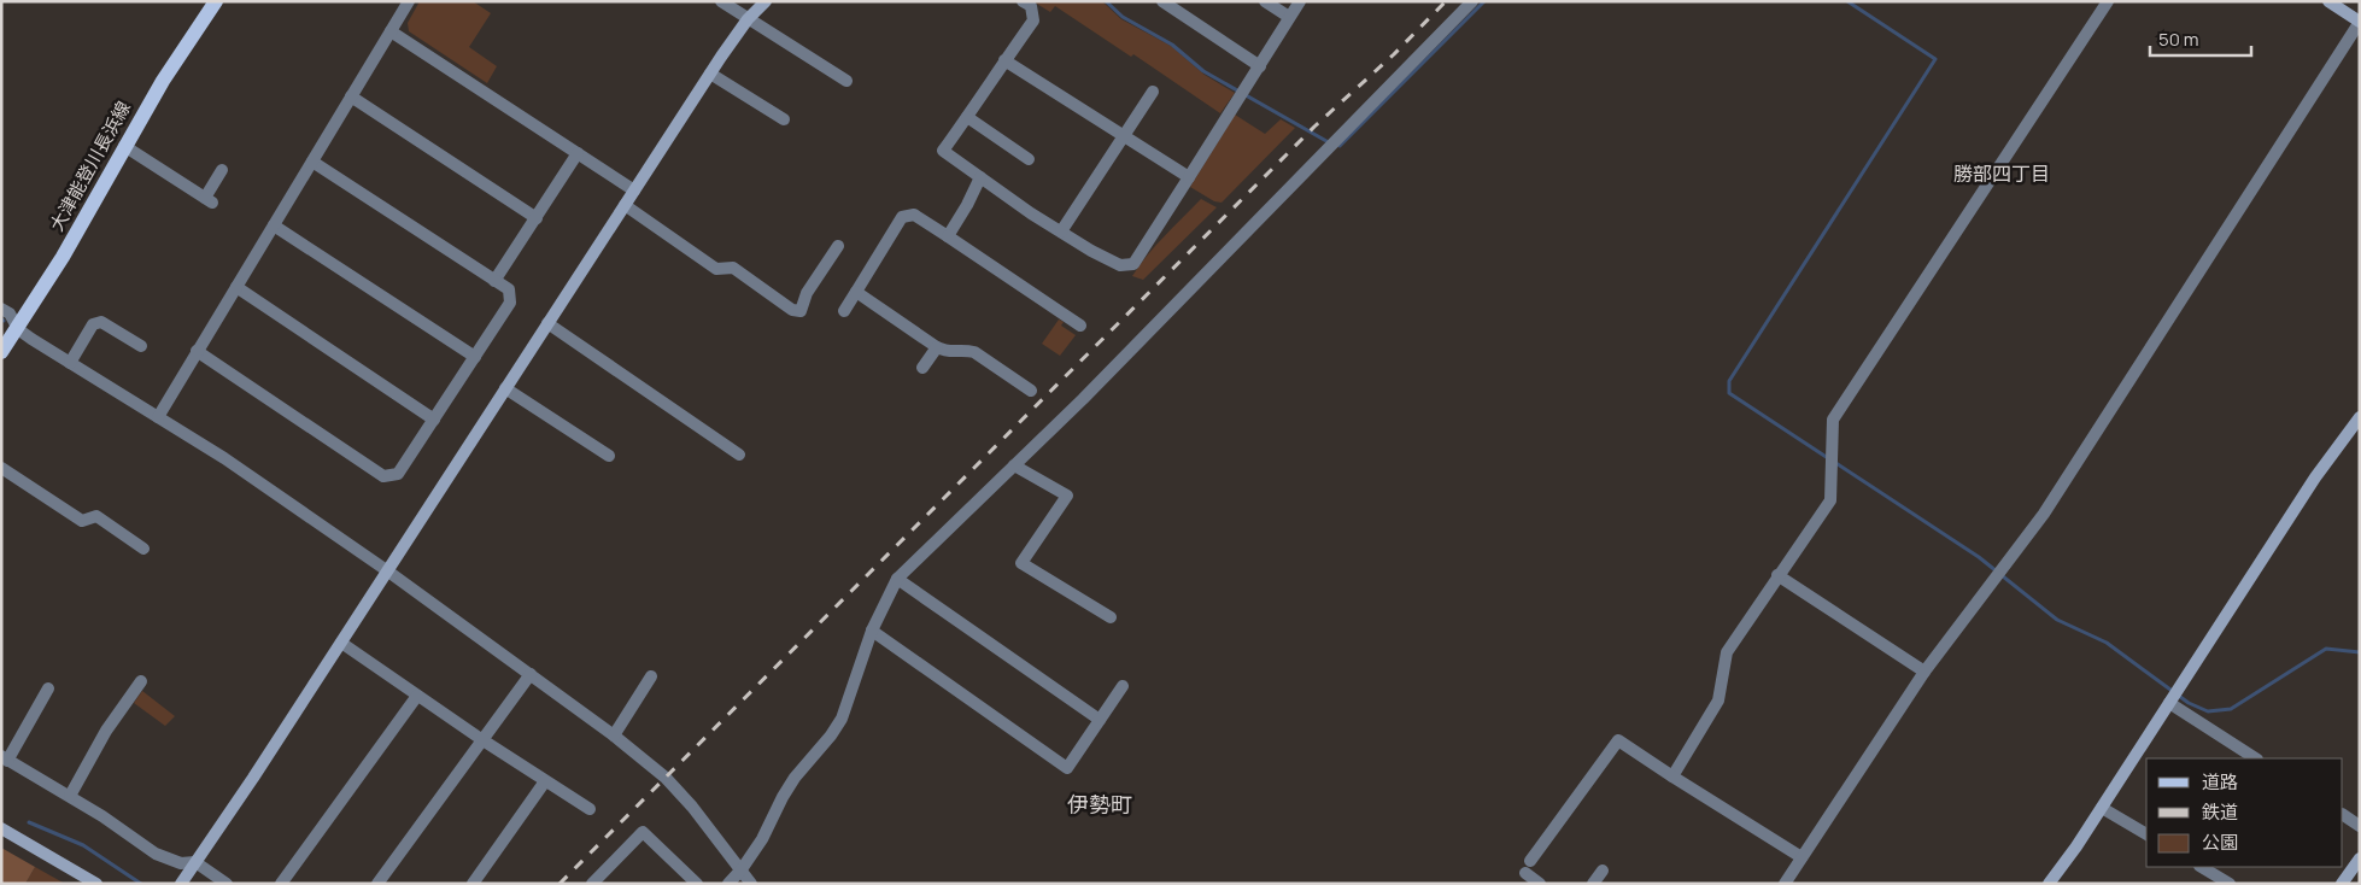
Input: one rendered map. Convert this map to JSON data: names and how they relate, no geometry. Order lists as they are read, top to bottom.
{
  "streets": {
    "main road": ["大津能登川長浜線"]
  },
  "districts": ["勝部四丁目", "伊勢町"],
  "legend": ["道路", "鉄道", "公園"],
  "scale_bar": "50 m"
}
